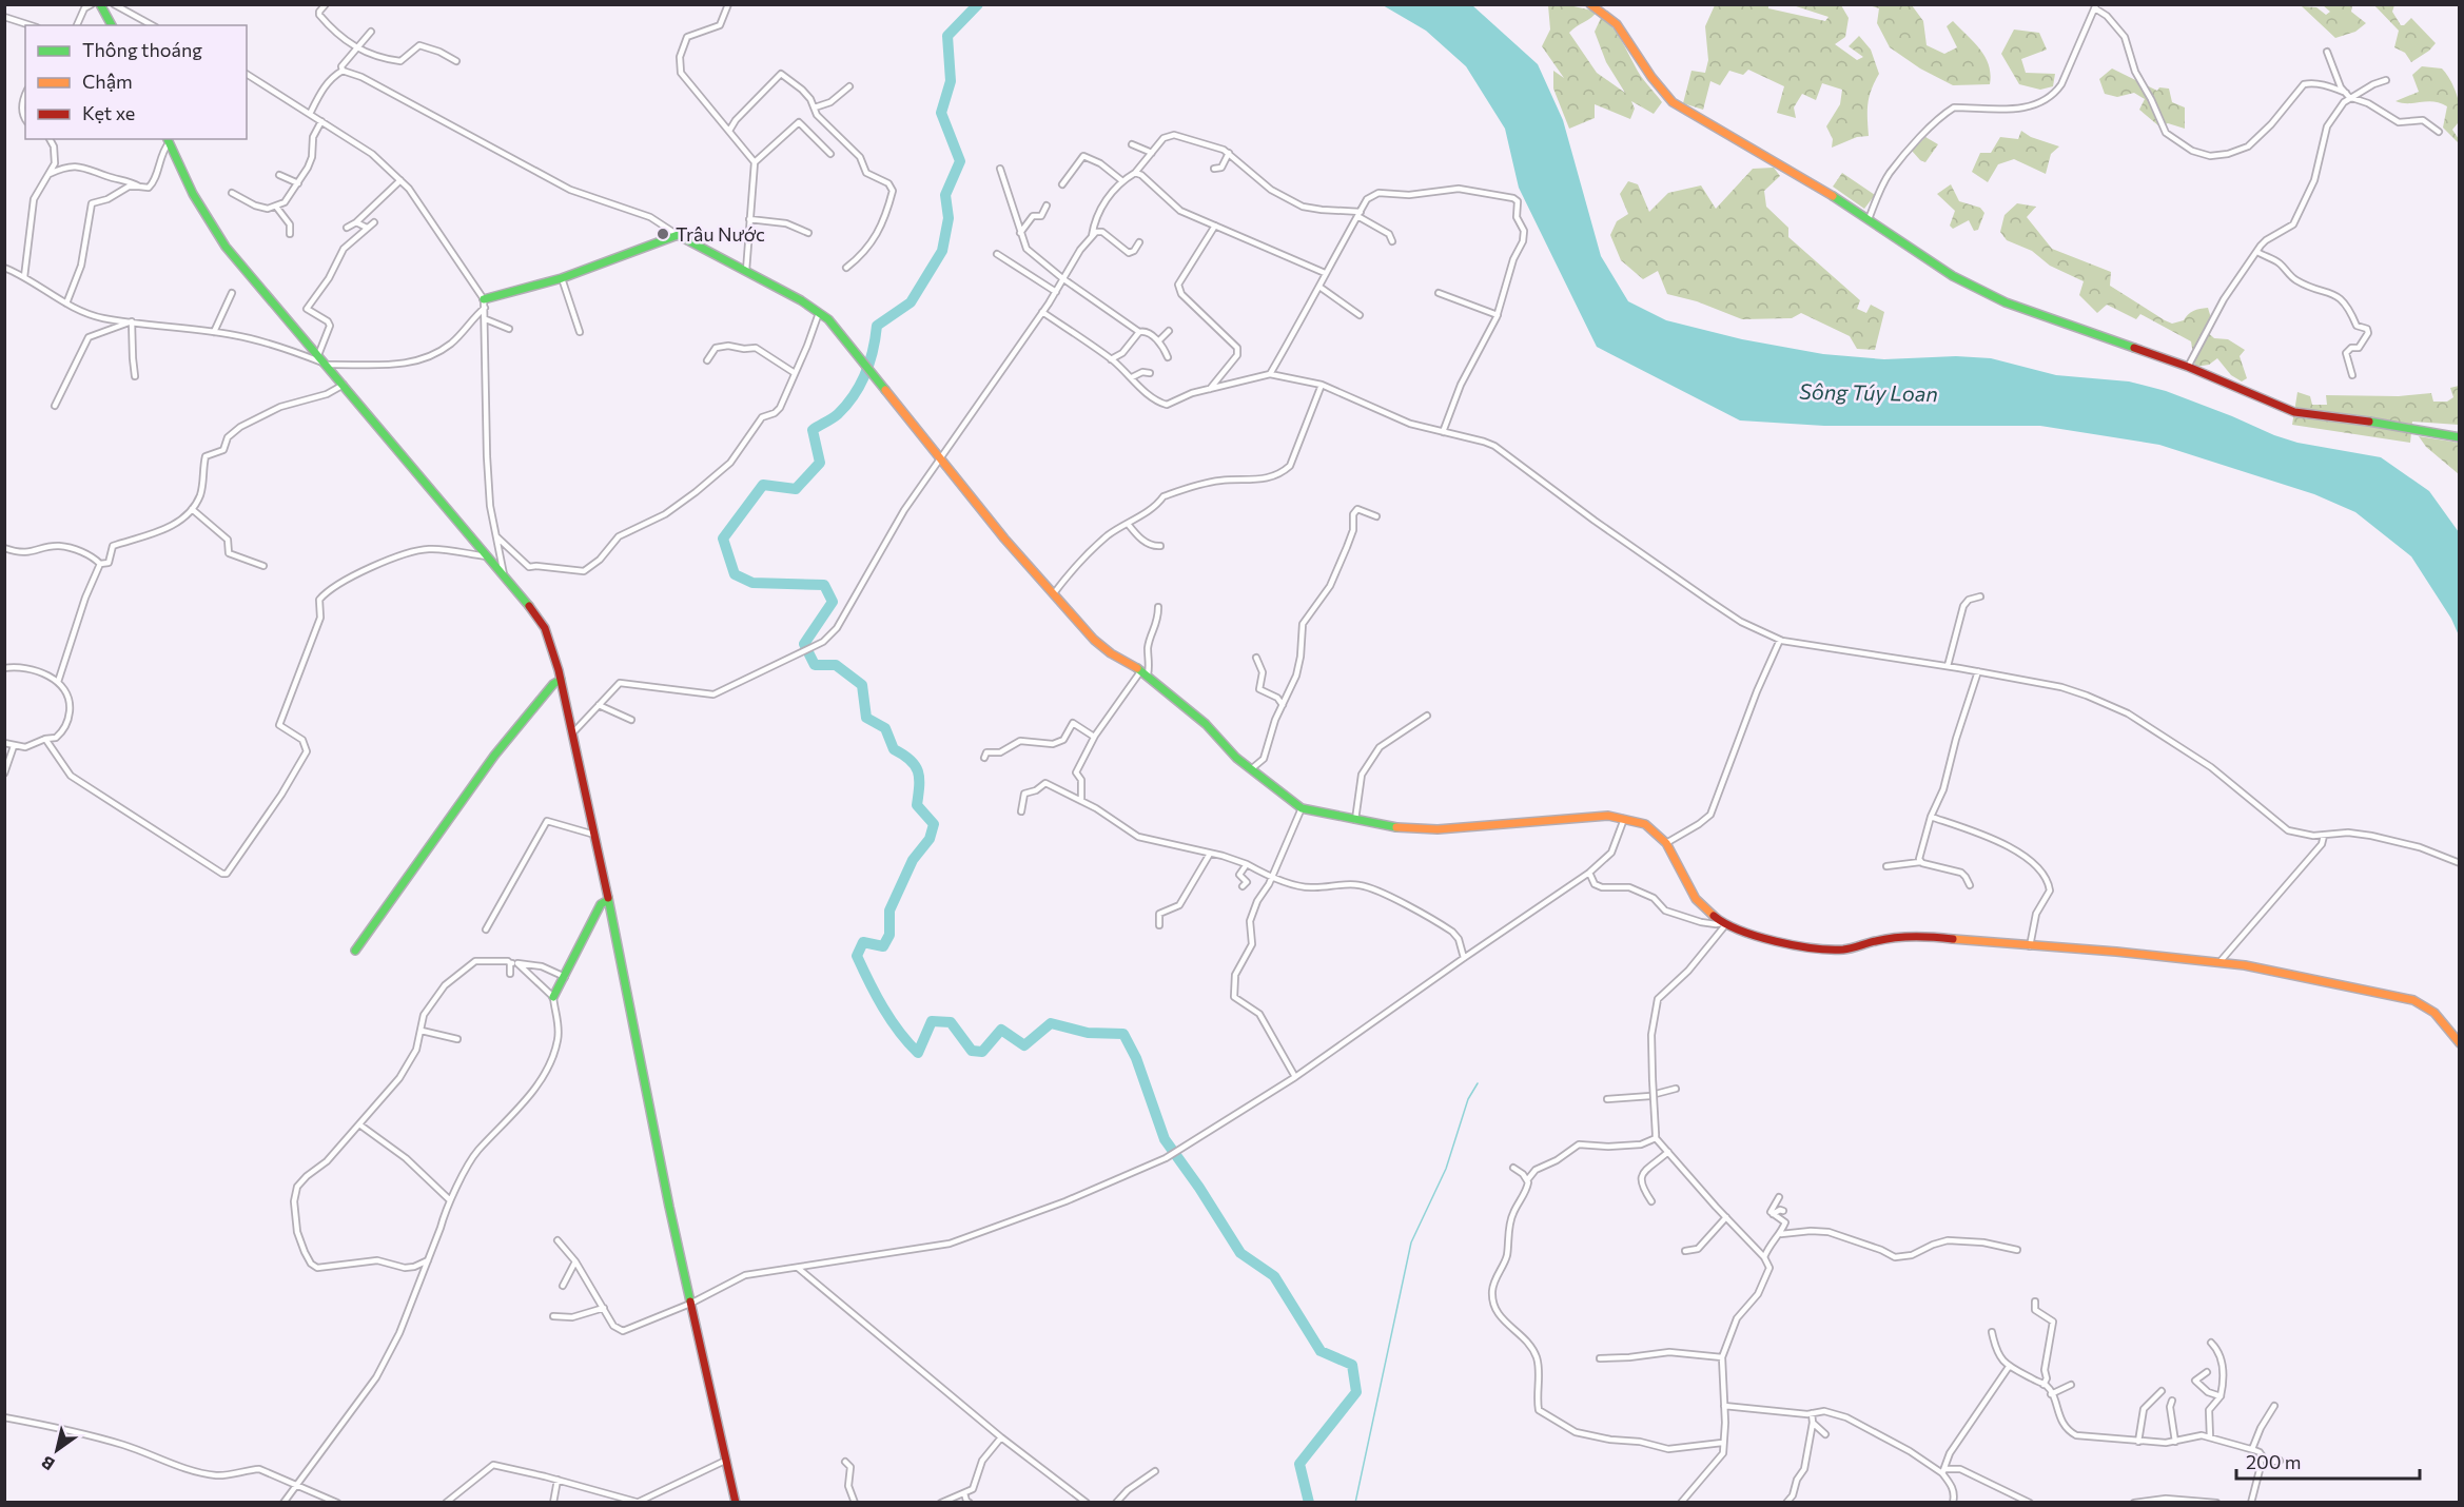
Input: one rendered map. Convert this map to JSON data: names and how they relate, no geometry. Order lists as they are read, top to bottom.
{
  "water": ["Sông Túy Loan"],
  "places": ["Trâu Nước"],
  "legend": ["Thông thoáng", "Chậm", "Kẹt xe"],
  "scale_bar": "200 m",
  "north": "bottom left"
}
